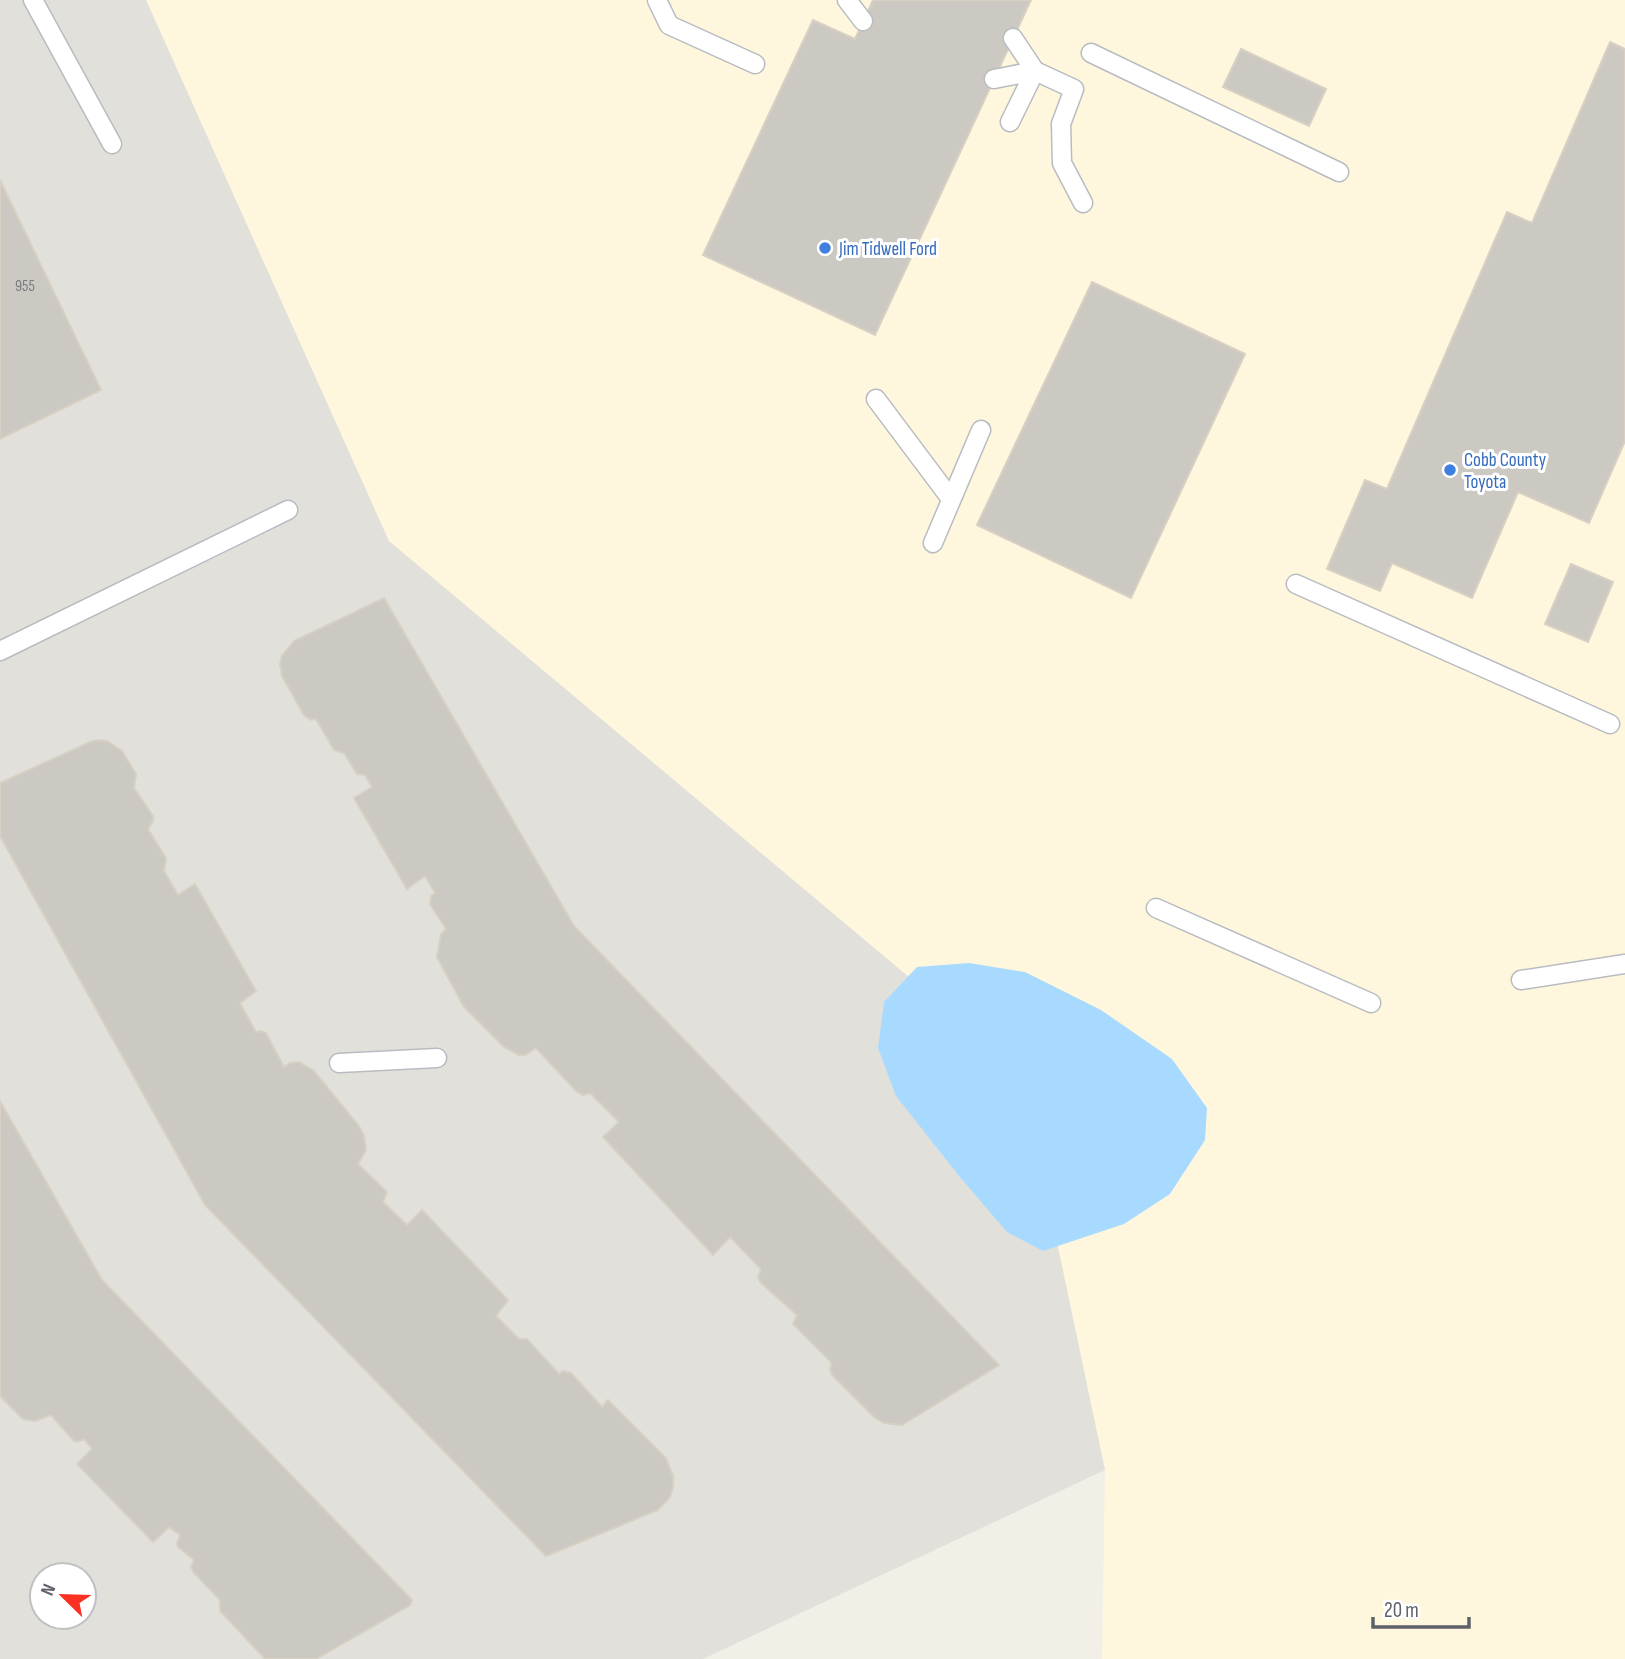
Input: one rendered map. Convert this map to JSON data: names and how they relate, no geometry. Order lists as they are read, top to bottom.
{
  "places": ["Jim Tidwell Ford", "Cobb County Toyota"],
  "house_numbers": ["955"],
  "scale_bar": "20 m",
  "north": "top left"
}
